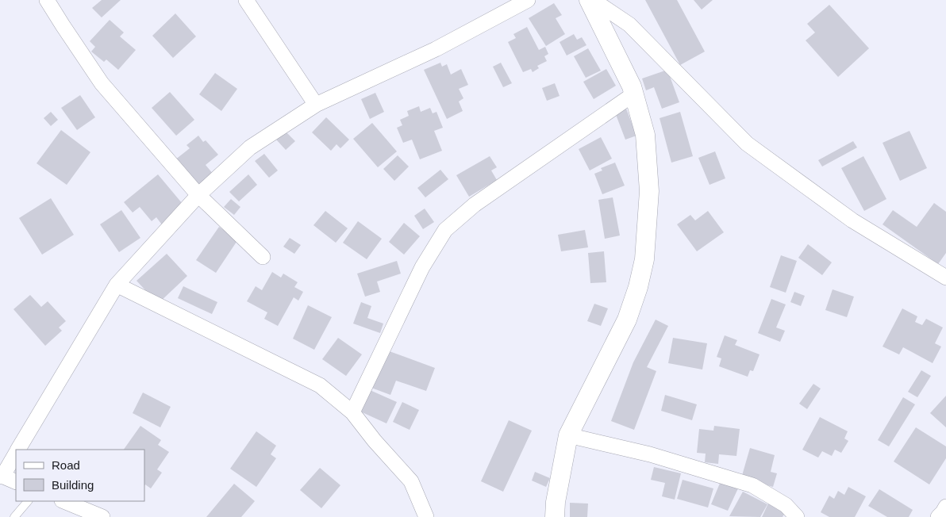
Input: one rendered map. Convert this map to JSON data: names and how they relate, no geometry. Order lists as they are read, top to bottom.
{
  "legend": ["Road", "Building"]
}
